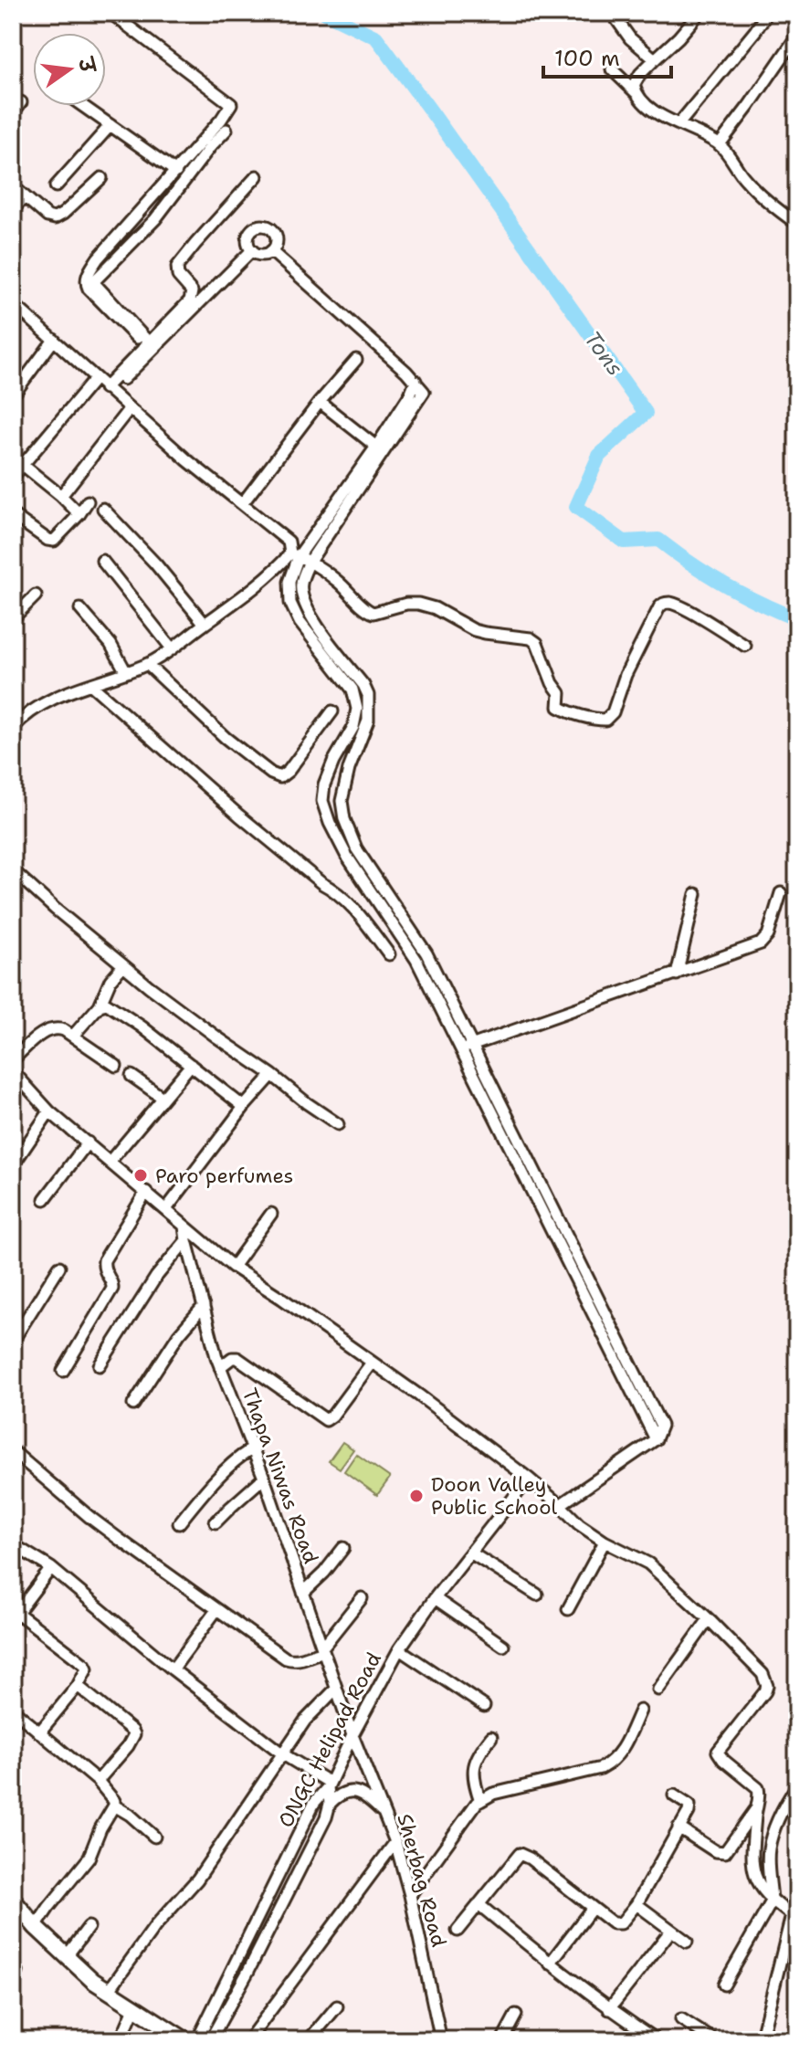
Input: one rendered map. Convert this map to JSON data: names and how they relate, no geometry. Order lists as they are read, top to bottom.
{
  "streets": {
    "street": ["Thapa Niwas Road", "ONGC Helipad Road", "Sherbag Road"]
  },
  "crossings": [
    ["Thapa Niwas Road", "ONGC Helipad Road"],
    ["Thapa Niwas Road", "Sherbag Road"],
    ["ONGC Helipad Road", "Sherbag Road"]
  ],
  "water": ["Tons"],
  "places": ["Paro perfumes", "Doon Valley Public School"],
  "scale_bar": "100 m",
  "north": "right"
}
